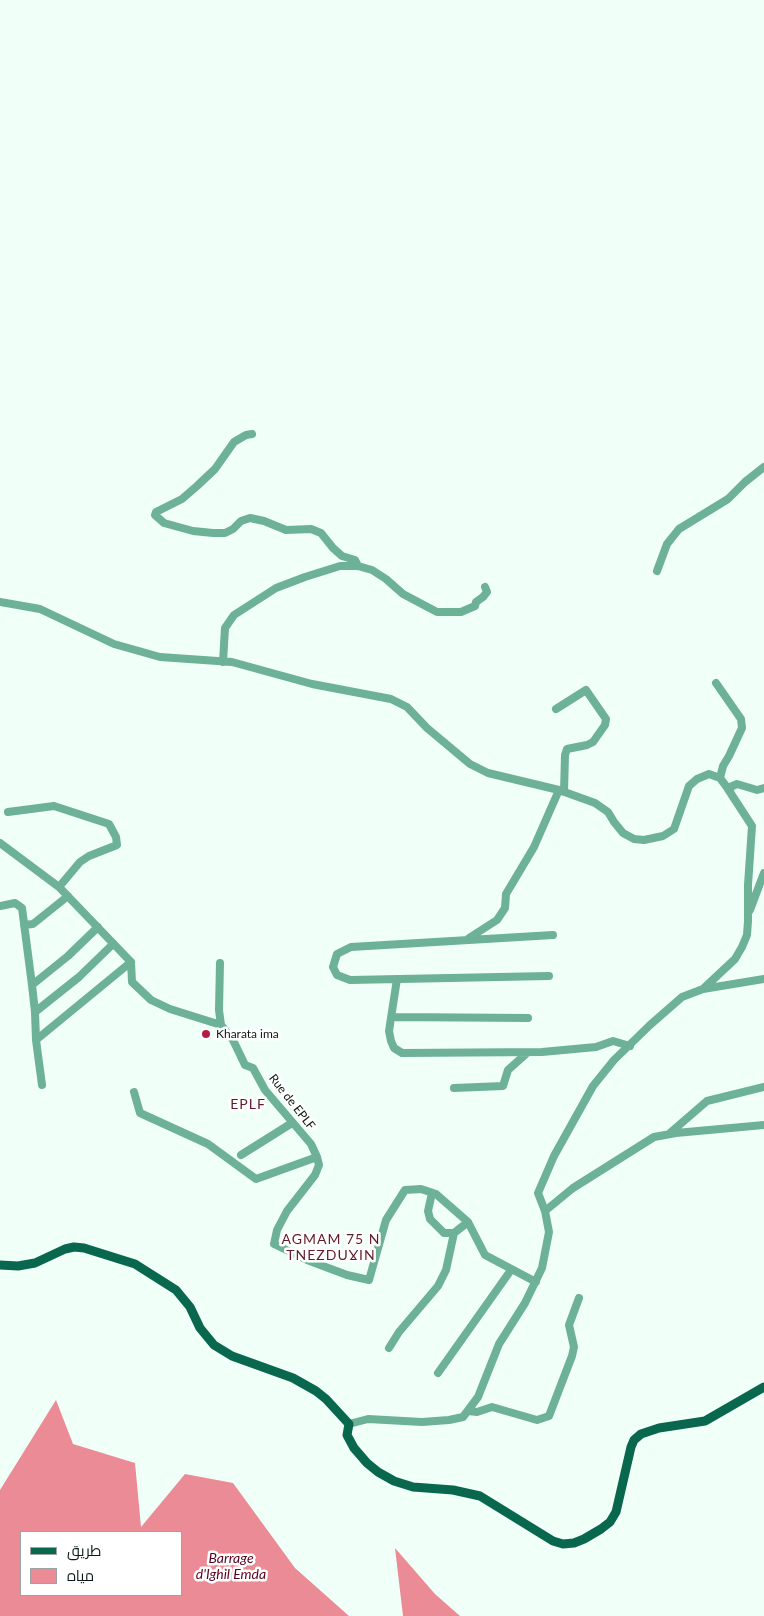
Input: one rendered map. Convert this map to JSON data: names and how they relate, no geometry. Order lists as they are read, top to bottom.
{
  "streets": {
    "street": ["Rue de EPLF"]
  },
  "districts": ["EPLF", "AGMAM 75 N TNEZDUƔIN"],
  "water": ["Barrage d'Ighil Emda"],
  "places": ["Kharata ima"],
  "legend": ["طريق", "مياه"]
}
